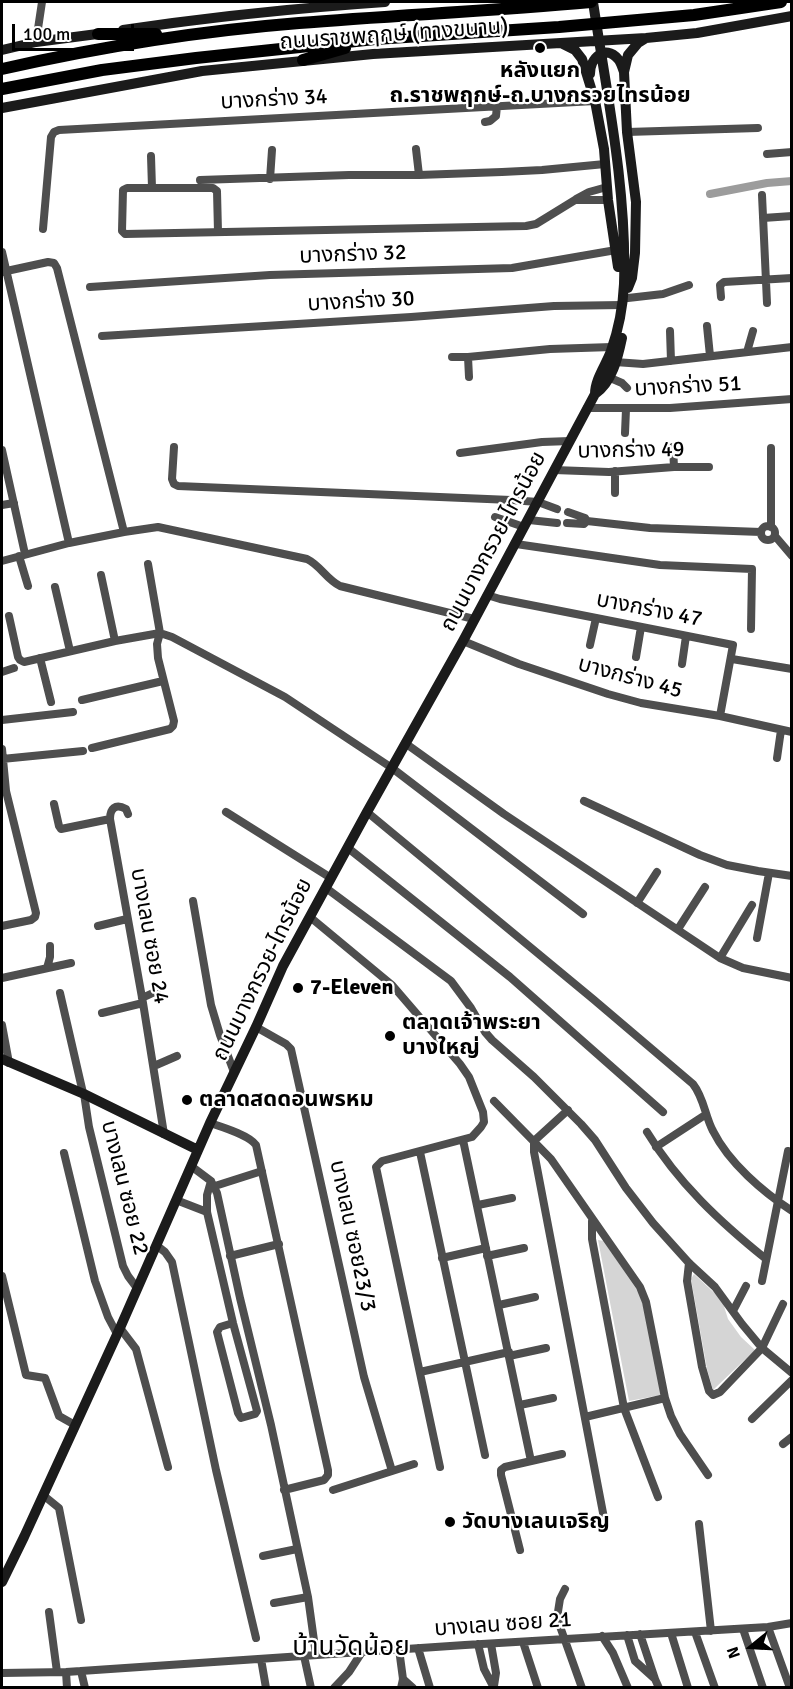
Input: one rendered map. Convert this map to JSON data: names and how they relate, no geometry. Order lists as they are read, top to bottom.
{
  "streets": {
    "main road": ["ถนนราชพฤกษ์ (ทางขนาน)", "ถนนบางกรวย-ไทรน้อย"],
    "street": [
      "บางกร่าง 34",
      "บางกร่าง 32",
      "บางกร่าง 30",
      "บางกร่าง 51",
      "บางกร่าง 49",
      "บางกร่าง 47",
      "บางกร่าง 45",
      "บางเลน ซอย 24",
      "บางเลน ซอย 22",
      "บางเลน ซอย23/3",
      "บางเลน ซอย 21"
    ]
  },
  "crossings": [
    ["บางกร่าง 30", "ถนนบางกรวย-ไทรน้อย"],
    ["บางกร่าง 51", "ถนนบางกรวย-ไทรน้อย"],
    ["บางกร่าง 49", "ถนนบางกรวย-ไทรน้อย"],
    ["ถนนบางกรวย-ไทรน้อย", "บางกร่าง 47"],
    ["ถนนบางกรวย-ไทรน้อย", "บางกร่าง 45"],
    ["ถนนบางกรวย-ไทรน้อย", "บางเลน ซอย 22"],
    ["ถนนบางกรวย-ไทรน้อย", "บางเลน ซอย23/3"]
  ],
  "districts": ["บ้านวัดน้อย"],
  "places": [
    "หลังแยก ถ.ราชพฤกษ์-ถ.บางกรวยไทรน้อย",
    "7-Eleven",
    "ตลาดเจ้าพระยา บางใหญ่",
    "ตลาดสดดอนพรหม",
    "วัดบางเลนเจริญ"
  ],
  "scale_bar": "100 m",
  "north": "left"
}
